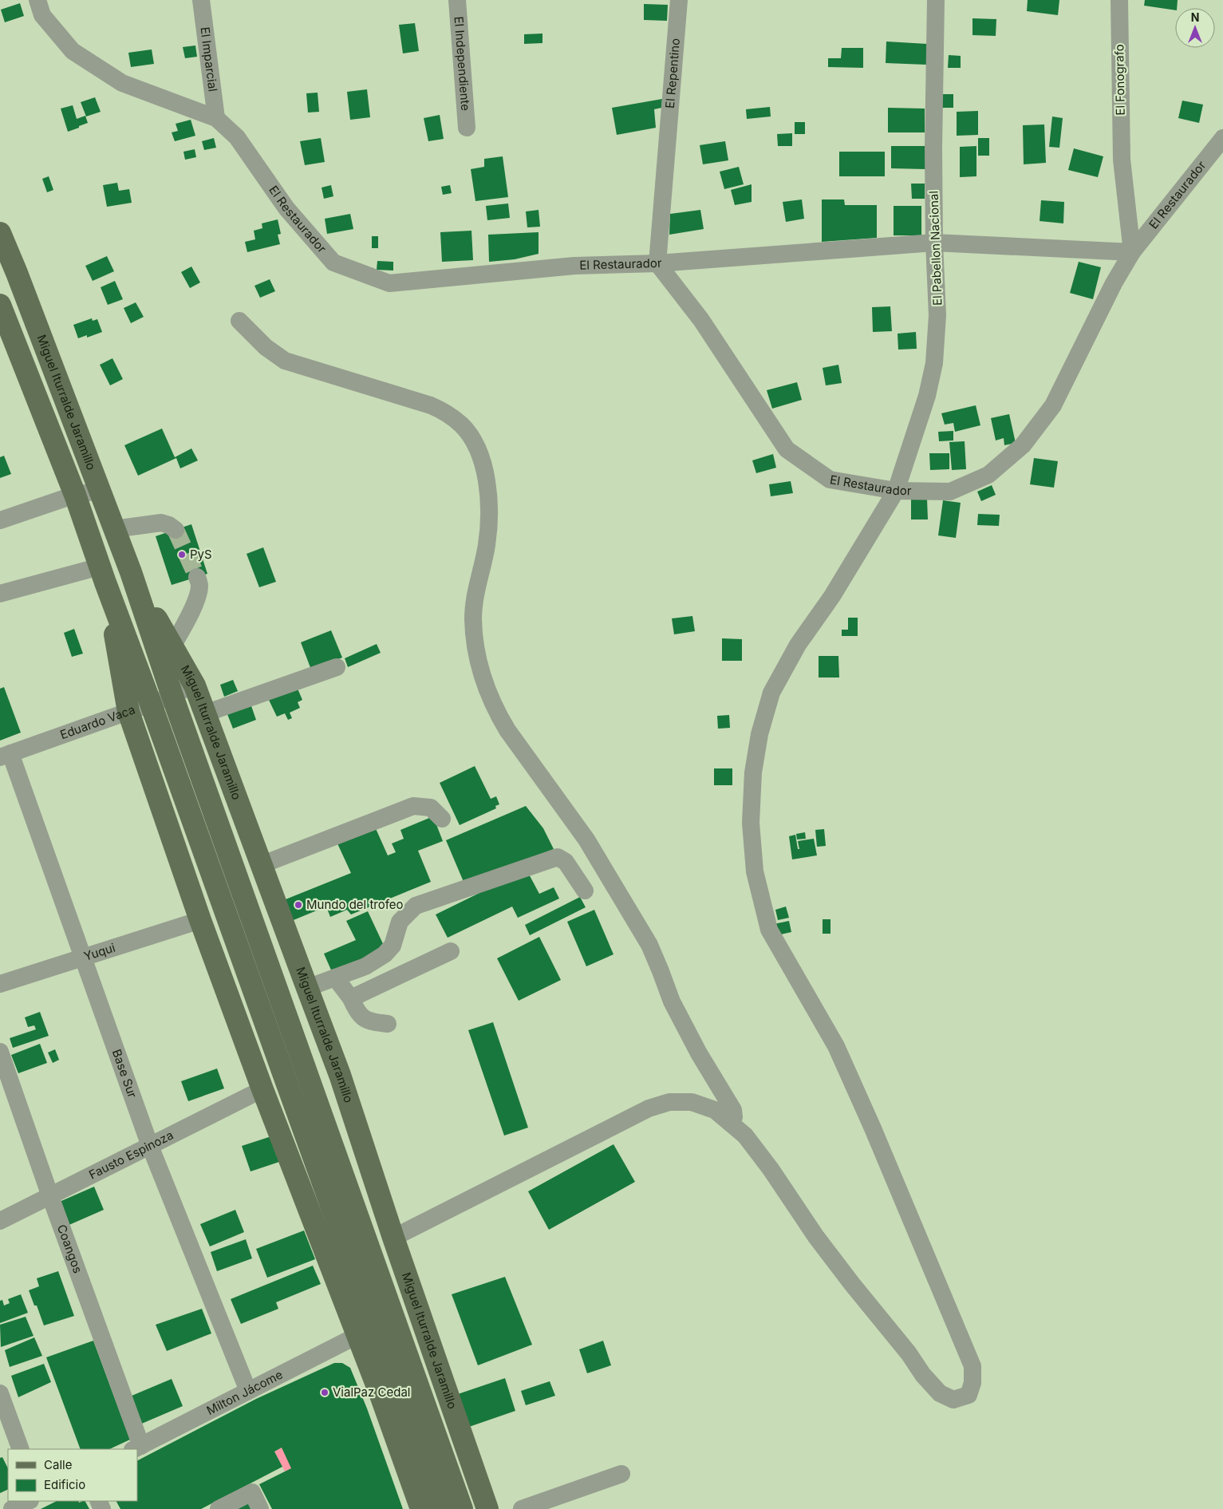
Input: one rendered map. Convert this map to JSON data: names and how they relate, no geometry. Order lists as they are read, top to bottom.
{
  "streets": {
    "main road": ["Miguel Iturralde Jaramillo"],
    "street": [
      "El Imparcial",
      "El Independiente",
      "El Repentino",
      "El Fonografo",
      "El Restaurador",
      "El Pabellon Nacional",
      "Eduardo Vaca",
      "Yuqui",
      "Base Sur",
      "Fausto Espinoza",
      "Coangos",
      "Milton Jácome"
    ]
  },
  "crossings": [
    ["El Imparcial", "El Restaurador"],
    ["El Repentino", "El Restaurador"],
    ["El Fonografo", "El Restaurador"],
    ["El Restaurador", "El Pabellon Nacional"],
    ["Miguel Iturralde Jaramillo", "Eduardo Vaca"],
    ["Miguel Iturralde Jaramillo", "Yuqui"],
    ["Miguel Iturralde Jaramillo", "Fausto Espinoza"],
    ["Miguel Iturralde Jaramillo", "Milton Jácome"],
    ["Eduardo Vaca", "Base Sur"],
    ["Yuqui", "Base Sur"],
    ["Base Sur", "Fausto Espinoza"],
    ["Base Sur", "Milton Jácome"],
    ["Fausto Espinoza", "Coangos"],
    ["Coangos", "Milton Jácome"]
  ],
  "places": ["PyS", "Mundo del trofeo", "VialPaz Cedal"],
  "legend": ["Calle", "Edificio"],
  "north": "top"
}
